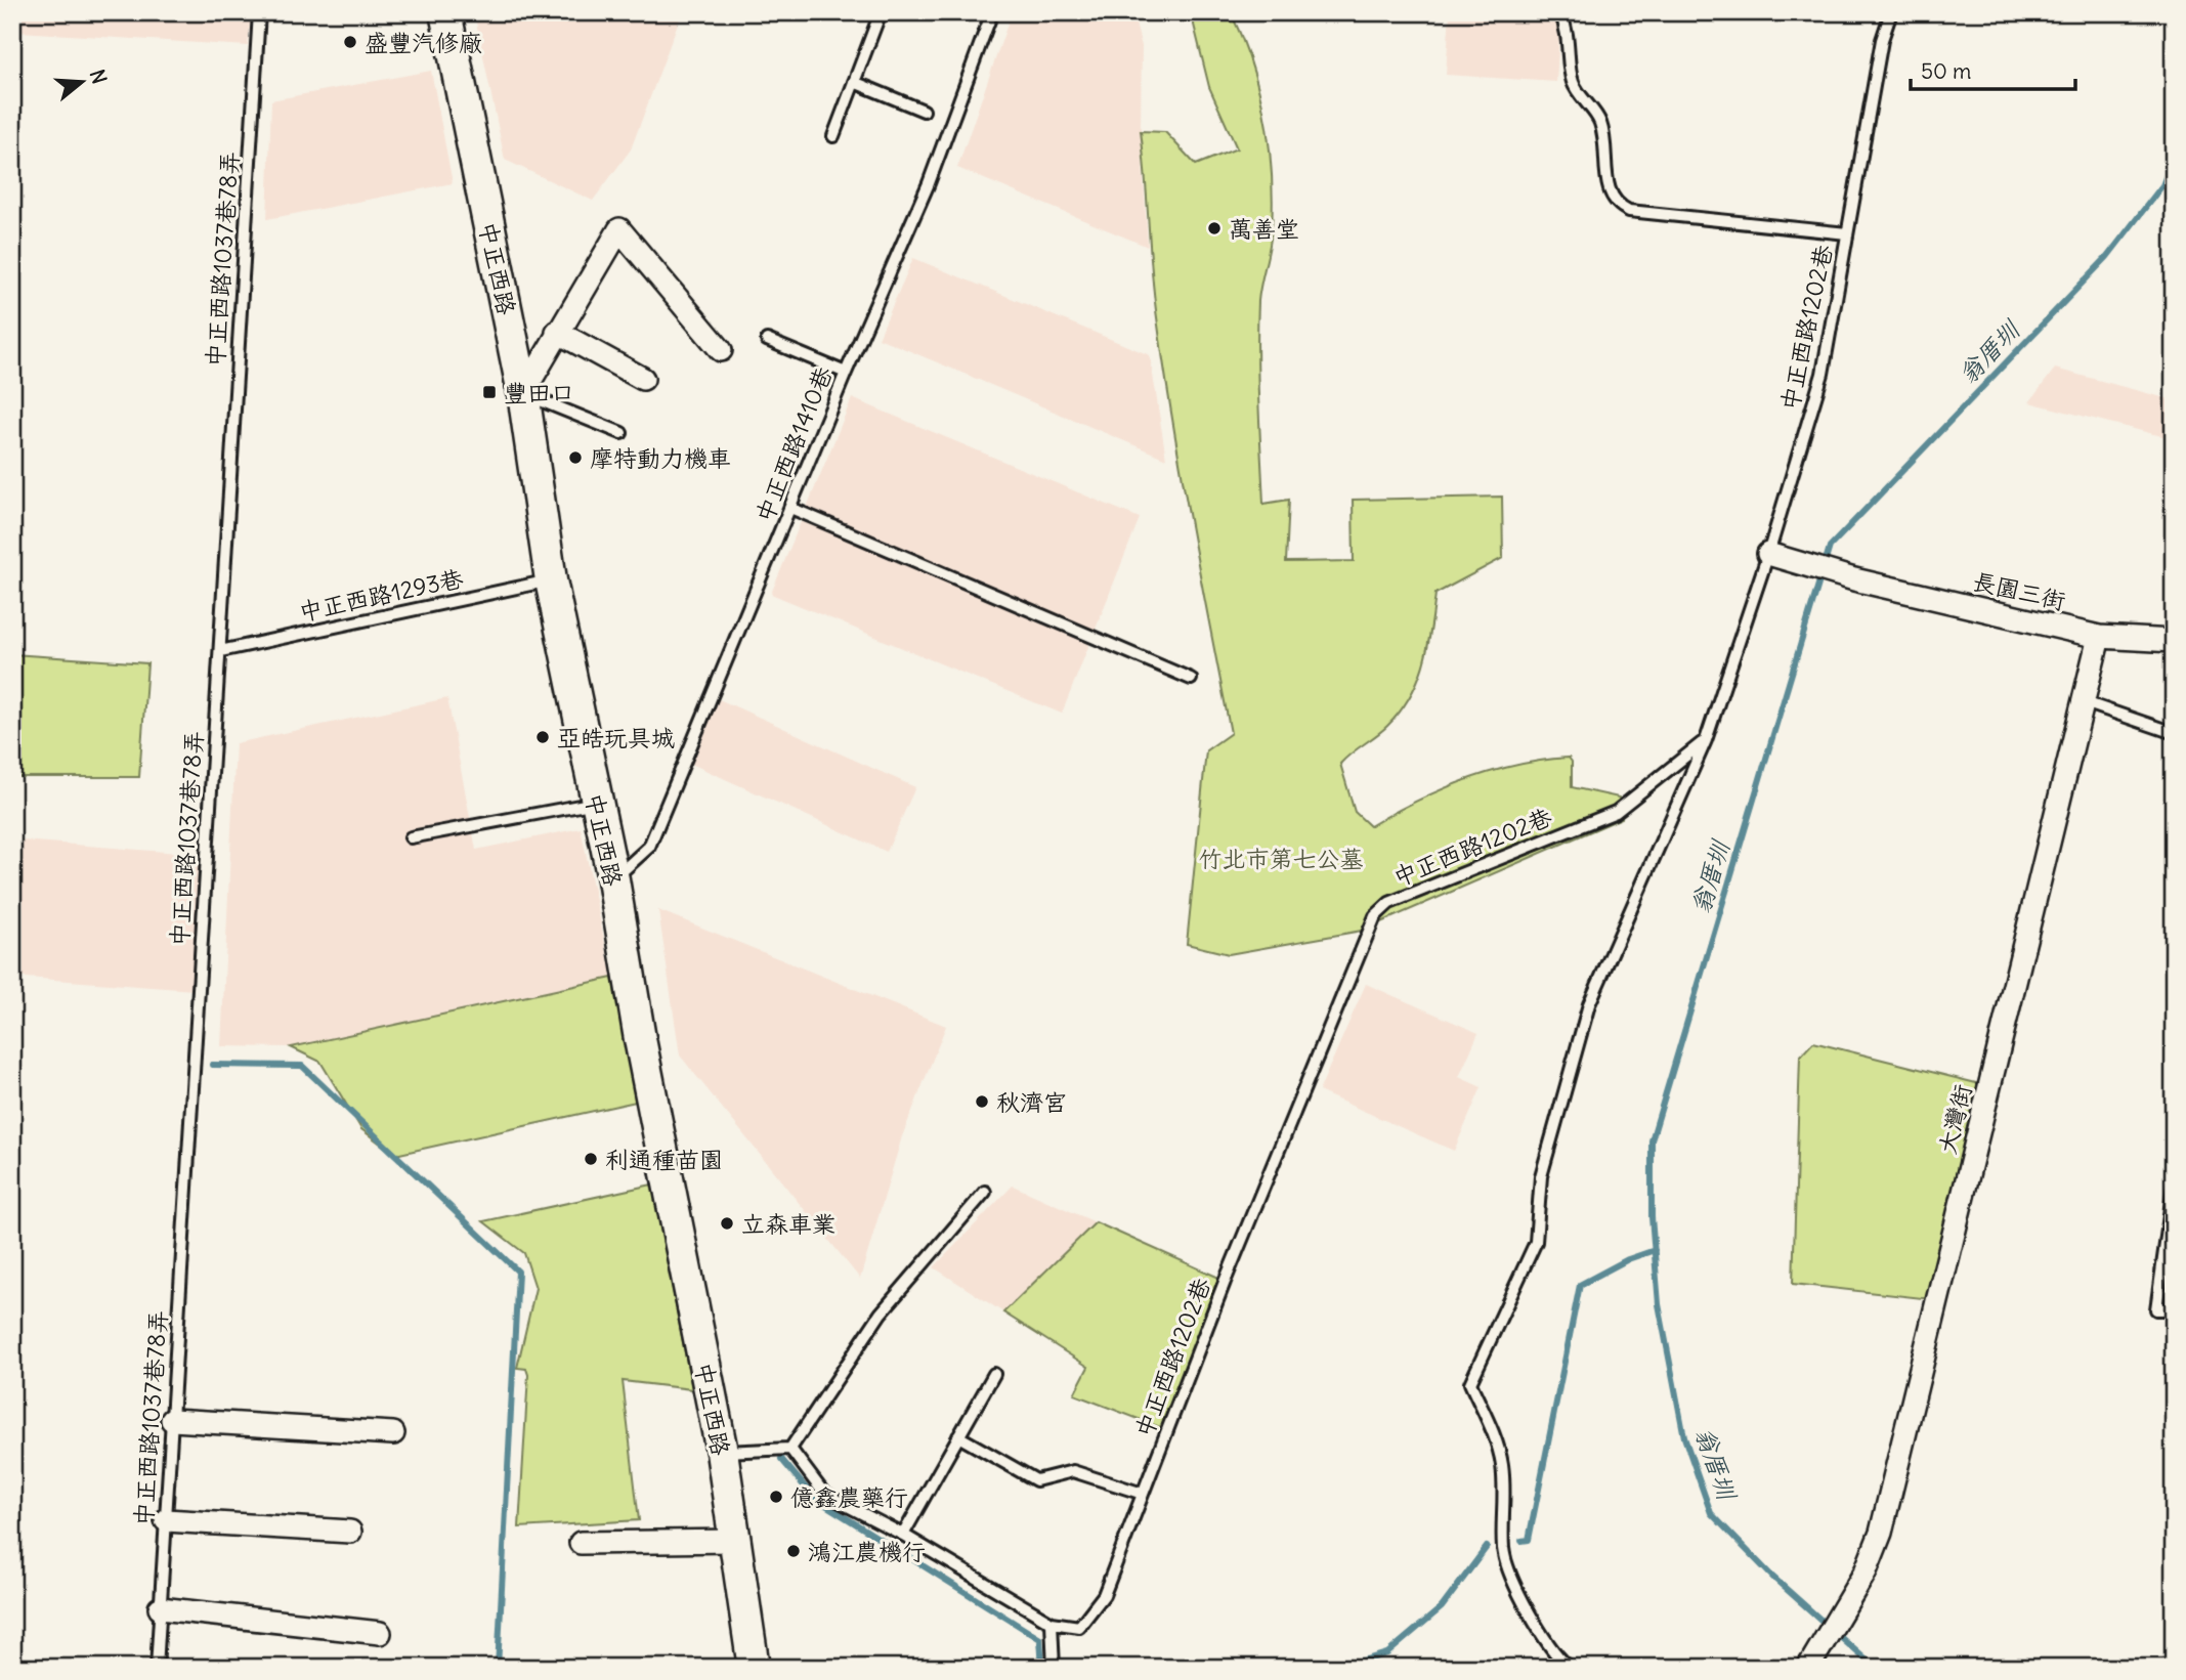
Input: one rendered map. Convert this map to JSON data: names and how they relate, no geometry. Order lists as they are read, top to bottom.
{
  "streets": {
    "main road": ["中正西路"],
    "street": ["長園三街", "大灣街"],
    "lane": [
      "中正西路1037巷78弄",
      "中正西路1202巷",
      "中正西路1410巷",
      "中正西路1293巷"
    ]
  },
  "crossings": [
    ["中正西路1037巷78弄", "中正西路1293巷"],
    ["中正西路", "中正西路1410巷"],
    ["中正西路", "中正西路1293巷"],
    ["中正西路1202巷", "長園三街"],
    ["長園三街", "大灣街"]
  ],
  "water": ["翁厝圳"],
  "parks": ["竹北市第七公墓"],
  "places": {
    "other": [
      "盛豐汽修廠",
      "萬善堂",
      "摩特動力機車",
      "亞皓玩具城",
      "秋濟宮",
      "利通種苗園",
      "立森車業",
      "億鑫農藥行",
      "鴻江農機行"
    ],
    "transit": ["豐田口"]
  },
  "scale_bar": "50 m",
  "north": "right"
}
